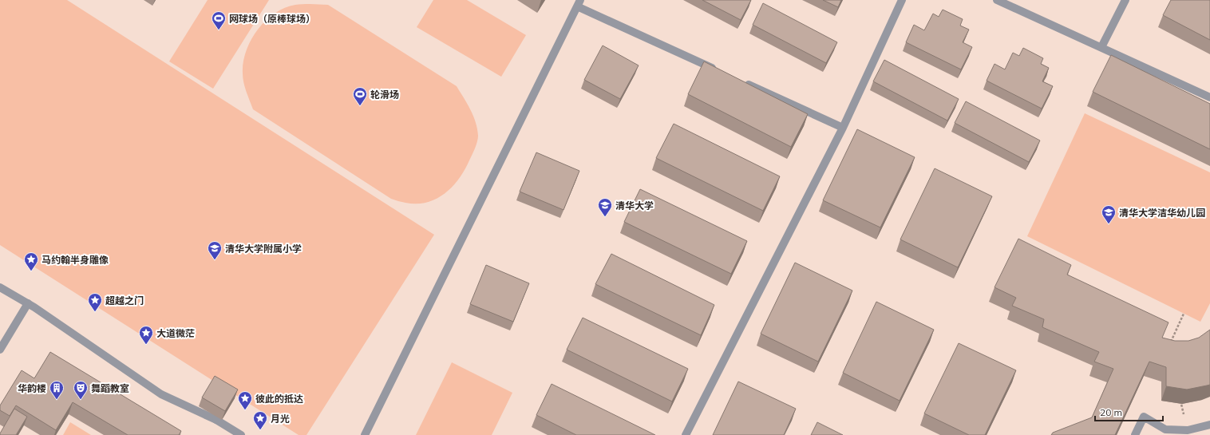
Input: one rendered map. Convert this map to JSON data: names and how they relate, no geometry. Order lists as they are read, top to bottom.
{
  "places": {
    "sports": ["网球场（原棒球场）", "轮滑场"],
    "school or university": ["清华大学", "清华大学洁华幼儿园", "清华大学附属小学"],
    "place": [
      "马约翰半身雕像",
      "超越之门",
      "大道微茫",
      "彼此的抵达",
      "月光"
    ],
    "building": ["华韵楼"],
    "theatre": ["舞蹈教室"]
  },
  "scale_bar": "20 m"
}
